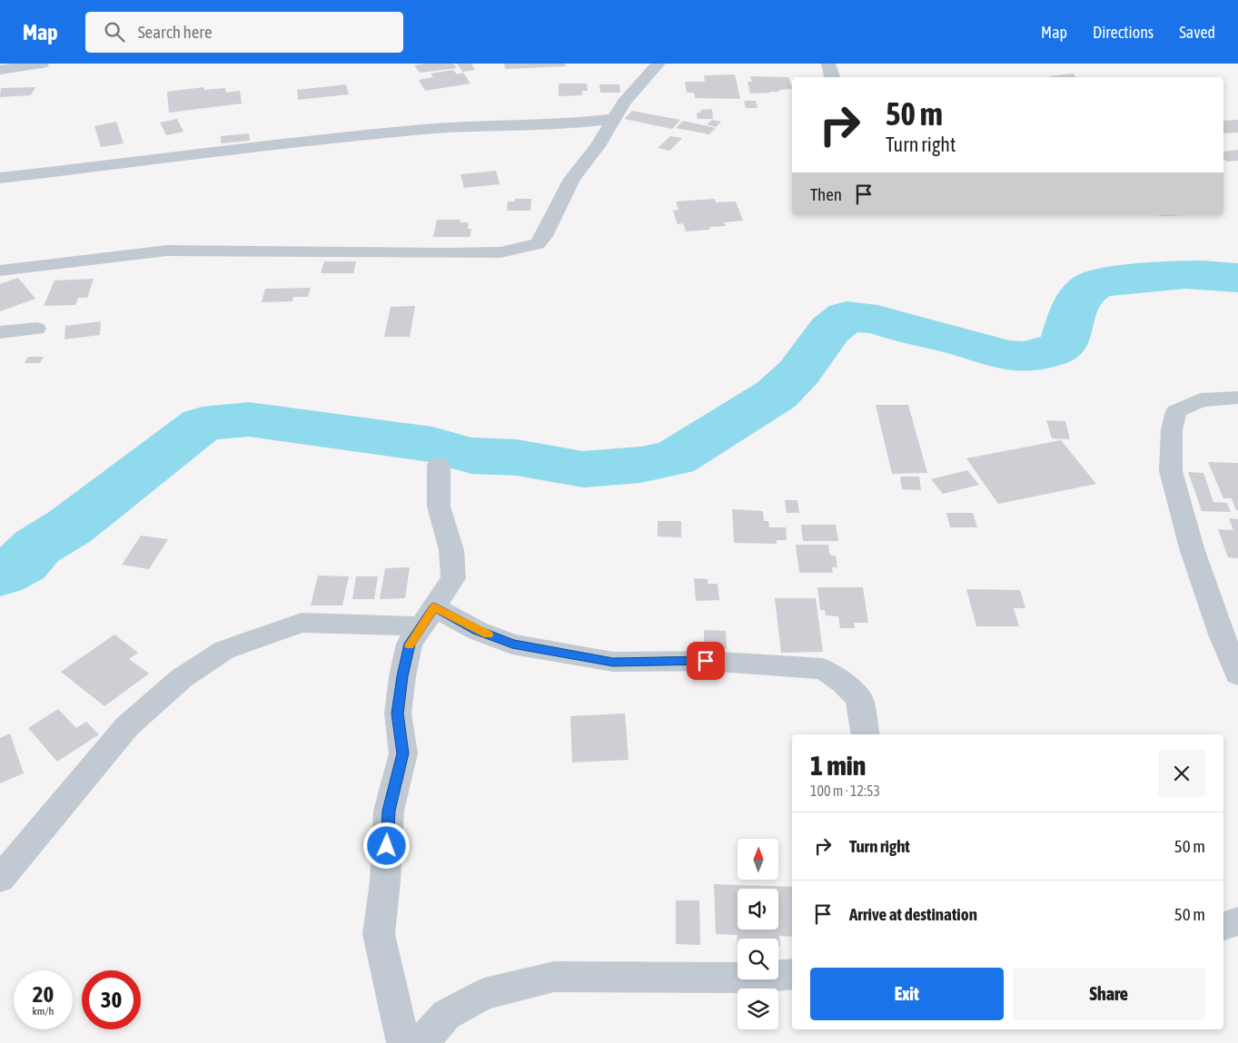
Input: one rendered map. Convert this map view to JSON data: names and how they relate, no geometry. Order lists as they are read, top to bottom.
{
  "north": "top",
  "page": {
    "header": "Map",
    "search": "Search here",
    "nav": ["Map", "Directions", "Saved"],
    "turn": ["50 m", "Turn right"],
    "then": "Then",
    "heading": ["1 min", "100 m · 12:53"],
    "list": [
      {
        "name": "Turn right",
        "value": "50 m"
      },
      {
        "name": "Arrive at destination",
        "value": "50 m"
      }
    ],
    "buttons": ["Exit", "Share"],
    "speed": "20 km/h",
    "limit": "30"
  }
}
